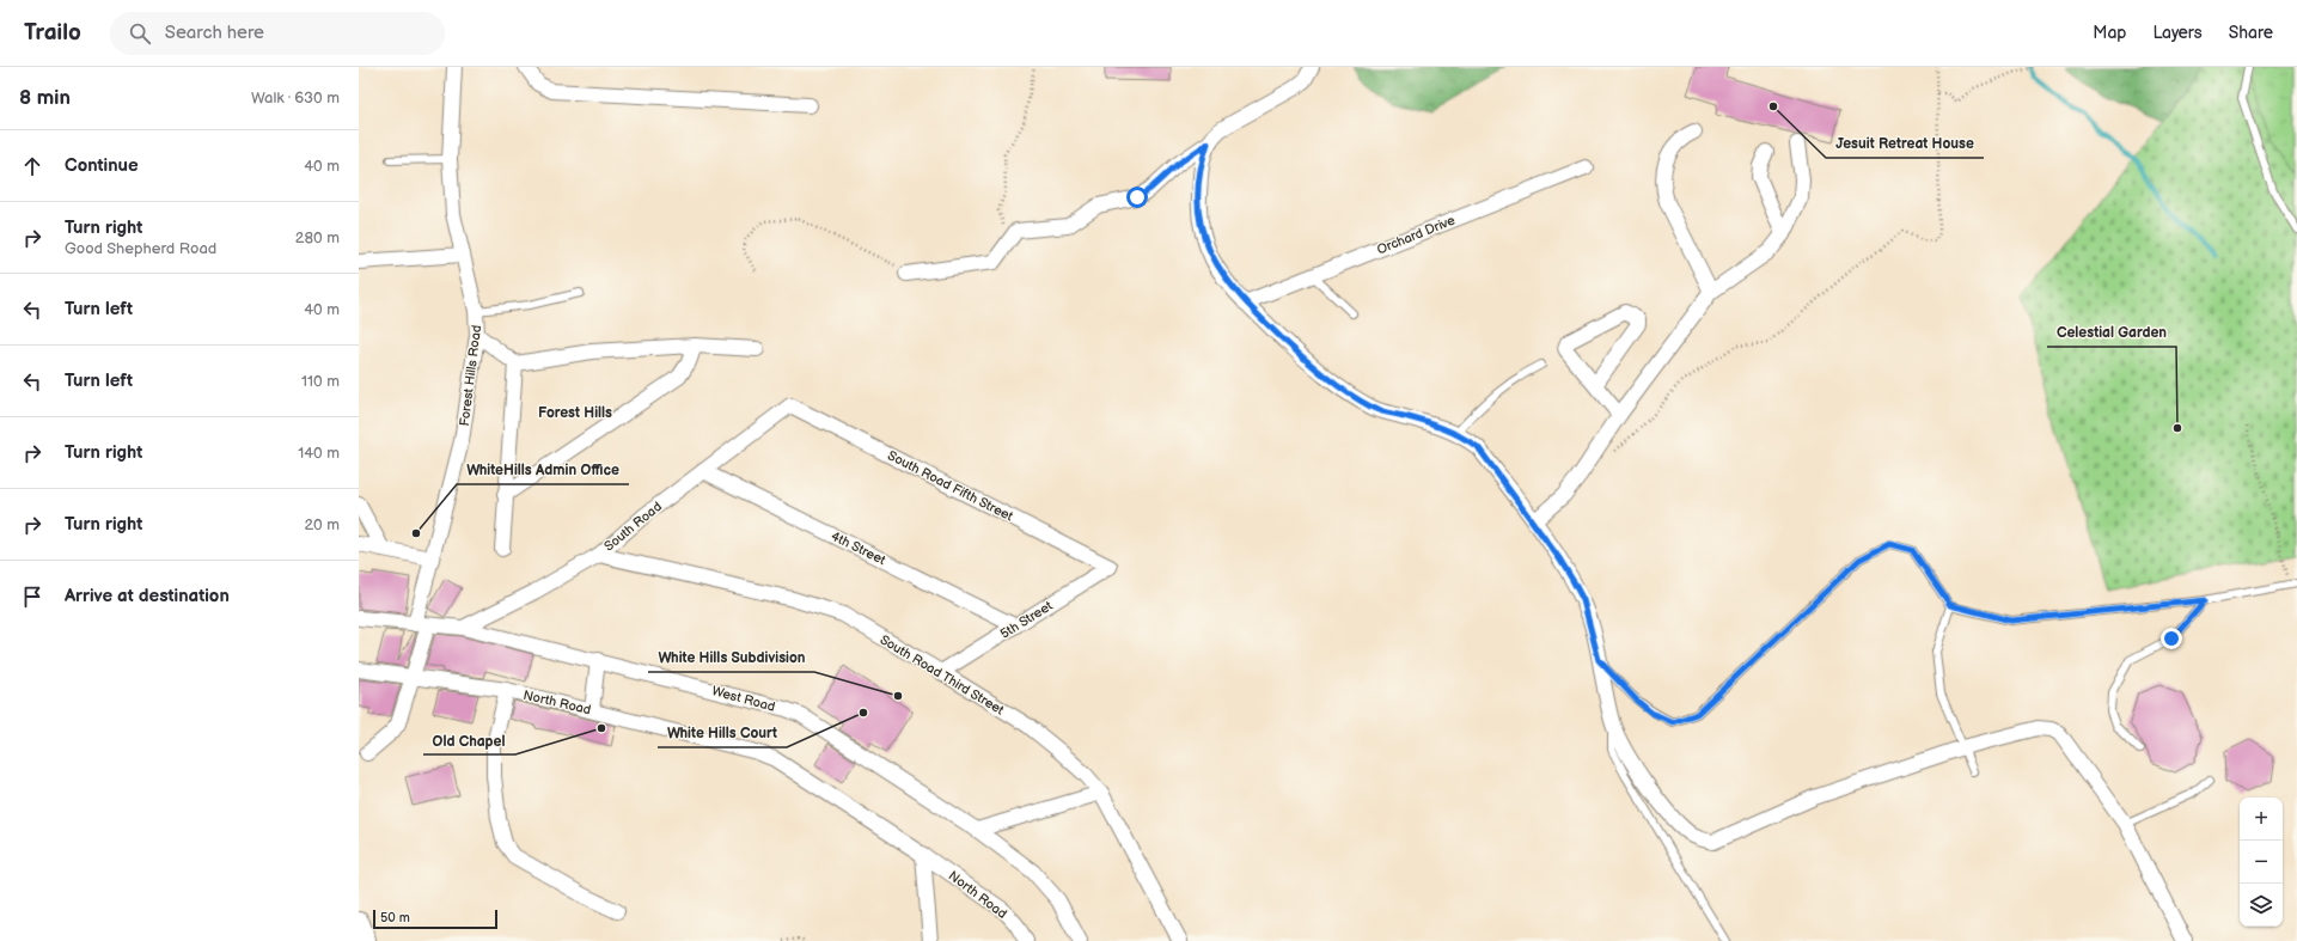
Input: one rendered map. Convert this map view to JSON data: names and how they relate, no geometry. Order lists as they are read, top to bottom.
{
  "streets": {
    "street": [
      "Orchard Drive",
      "Forest Hills Road",
      "South Road Fifth Street",
      "South Road",
      "4th Street",
      "5th Street",
      "South Road Third Street",
      "West Road",
      "North Road"
    ]
  },
  "crossings": [
    ["Forest Hills Road", "West Road"],
    ["Forest Hills Road", "North Road"],
    ["South Road Fifth Street", "South Road"],
    ["South Road Fifth Street", "5th Street"],
    ["South Road", "4th Street"],
    ["South Road", "South Road Third Street"],
    ["South Road", "West Road"],
    ["4th Street", "5th Street"],
    ["5th Street", "South Road Third Street"]
  ],
  "districts": ["Forest Hills"],
  "places": [
    "Jesuit Retreat House",
    "Celestial Garden",
    "WhiteHills Admin Office",
    "White Hills Subdivision",
    "White Hills Court",
    "Old Chapel"
  ],
  "scale_bar": "50 m",
  "page": {
    "header": "Trailo",
    "search": "Search here",
    "nav": ["Map", "Layers", "Share"],
    "heading": ["8 min", "Walk · 630 m"],
    "list": [
      ["Continue", "40 m"],
      ["Turn right", "Good Shepherd Road", "280 m"],
      ["Turn left", "40 m"],
      ["Turn left", "110 m"],
      ["Turn right", "140 m"],
      ["Turn right", "20 m"],
      "Arrive at destination"
    ],
    "map_buttons": ["+", "−"],
    "scale": "50 m"
  }
}
